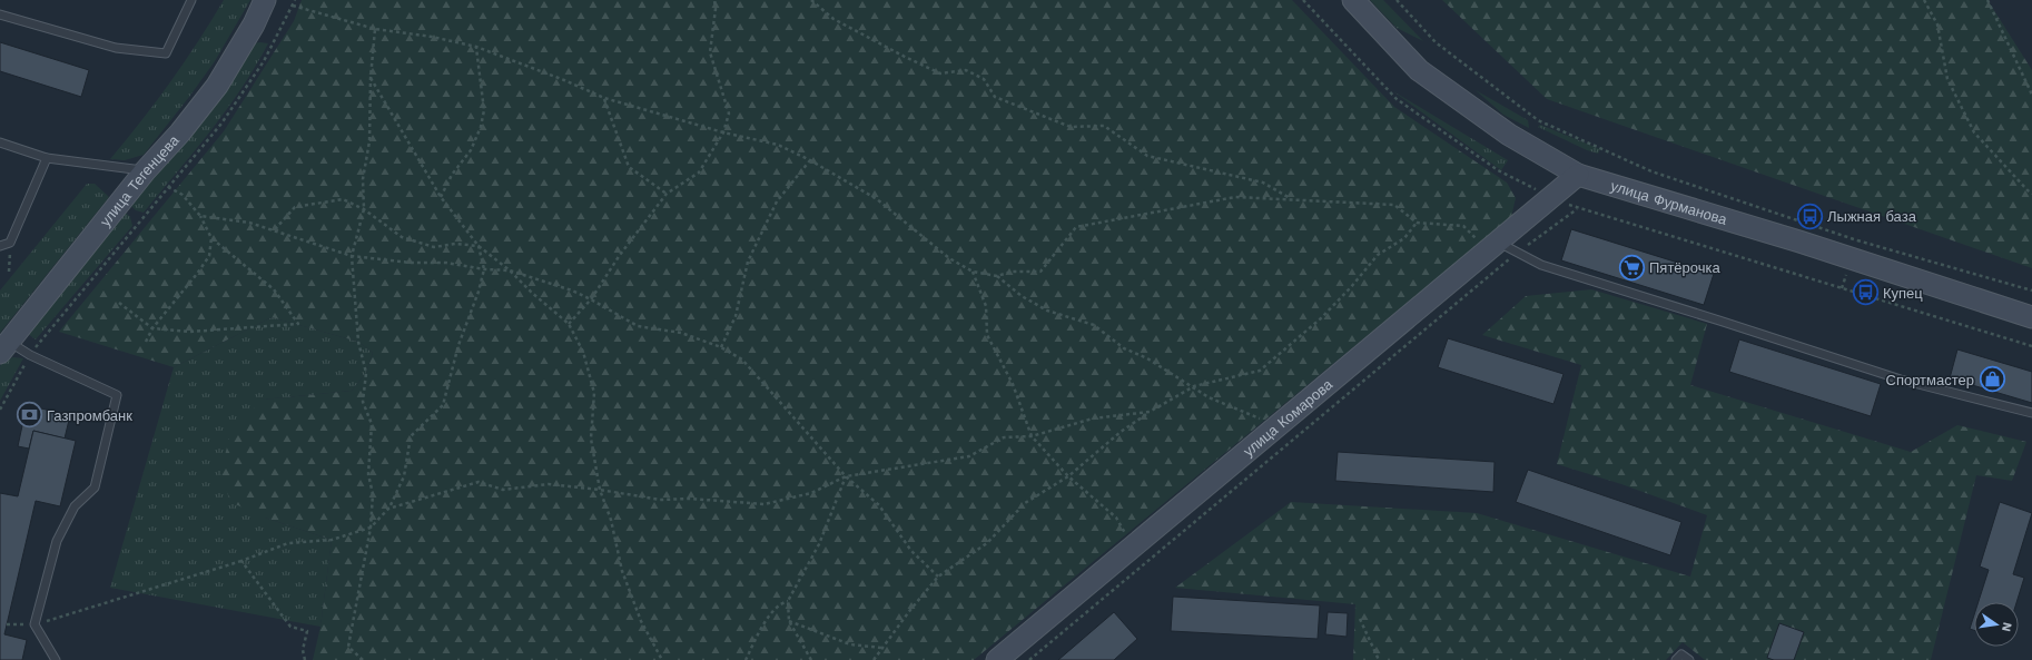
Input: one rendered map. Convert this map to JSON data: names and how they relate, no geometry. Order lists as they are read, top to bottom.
{
  "streets": {
    "main road": ["улица Тегенцева", "улица Фурманова", "улица Комарова"]
  },
  "crossings": [
    ["улица Фурманова", "улица Комарова"]
  ],
  "places": {
    "bus stop": ["Лыжная база", "Купец"],
    "supermarket": ["Пятёрочка"],
    "shop": ["Спортмастер"],
    "bank": ["Газпромбанк"]
  },
  "north": "right"
}
